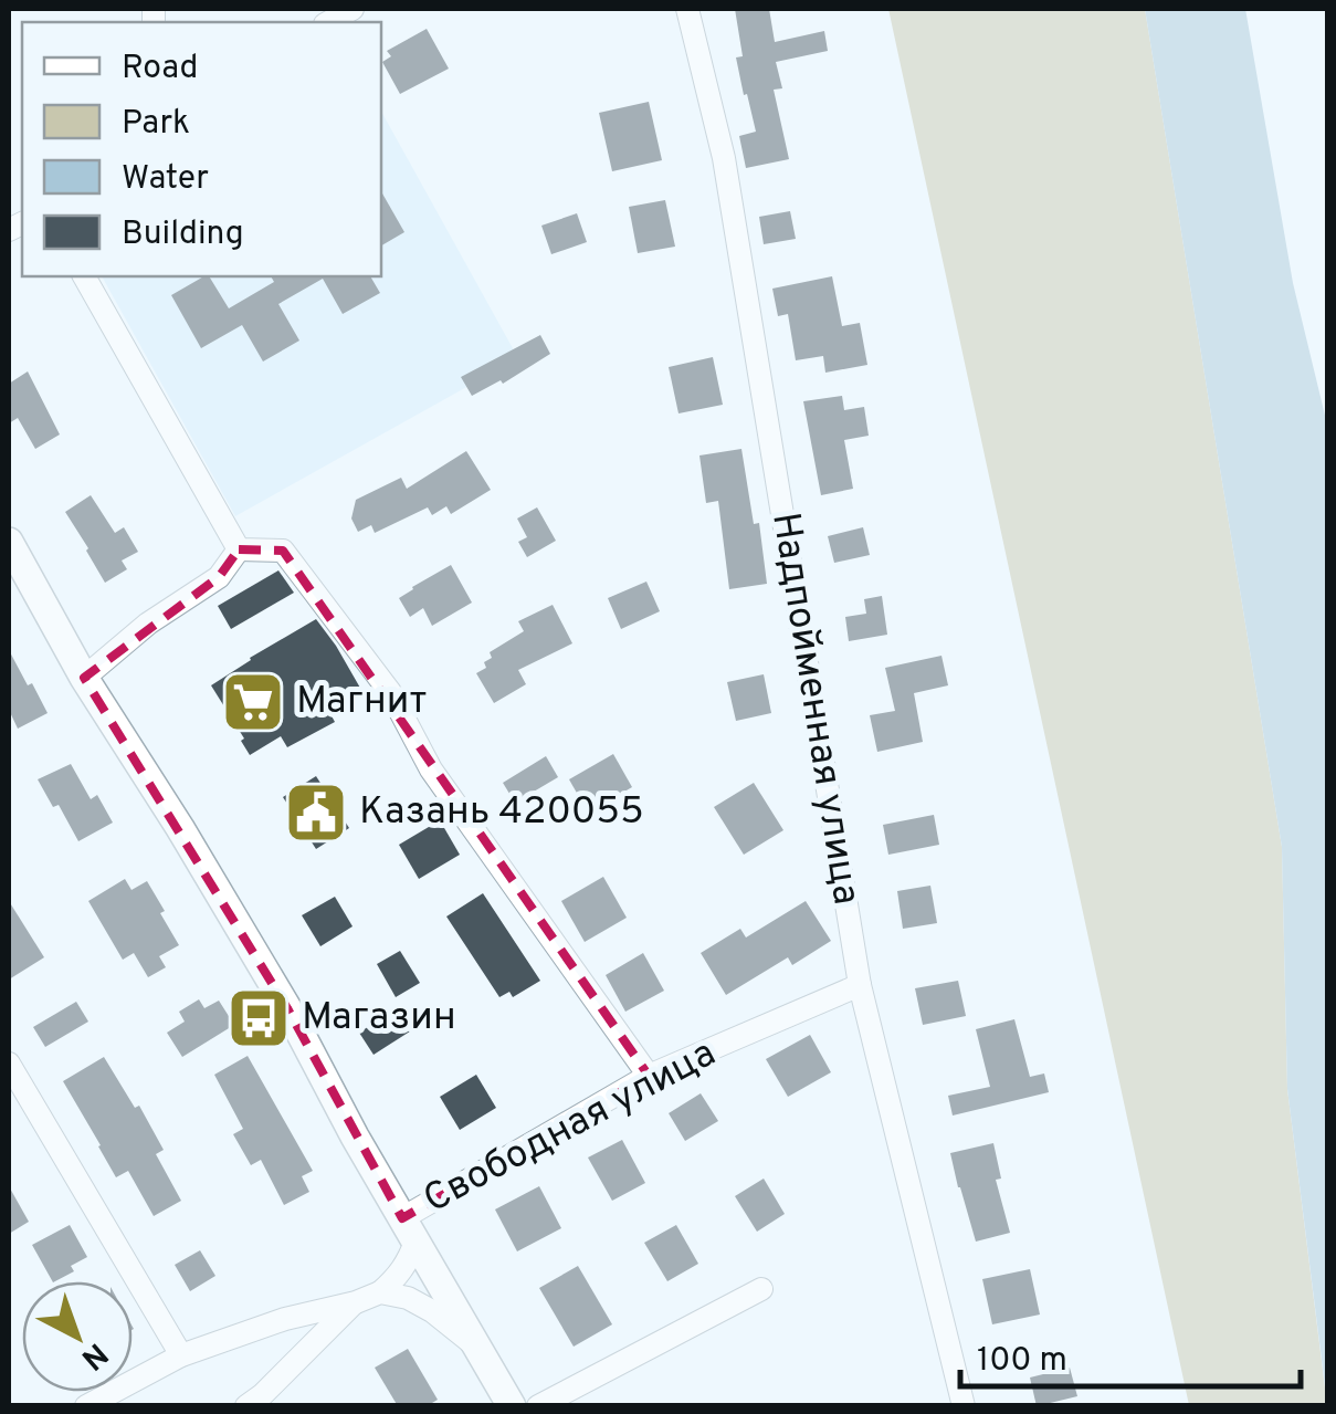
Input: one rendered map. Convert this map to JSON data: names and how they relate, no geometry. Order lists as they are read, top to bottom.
{
  "streets": {
    "street": ["Надпойменная улица", "Свободная улица"]
  },
  "crossings": [
    ["Надпойменная улица", "Свободная улица"]
  ],
  "places": {
    "supermarket": ["Магнит"],
    "public building": ["Казань 420055"],
    "bus stop": ["Магазин"]
  },
  "legend": [
    "Road",
    "Park",
    "Water",
    "Building"
  ],
  "scale_bar": "100 m",
  "north": "bottom right"
}
